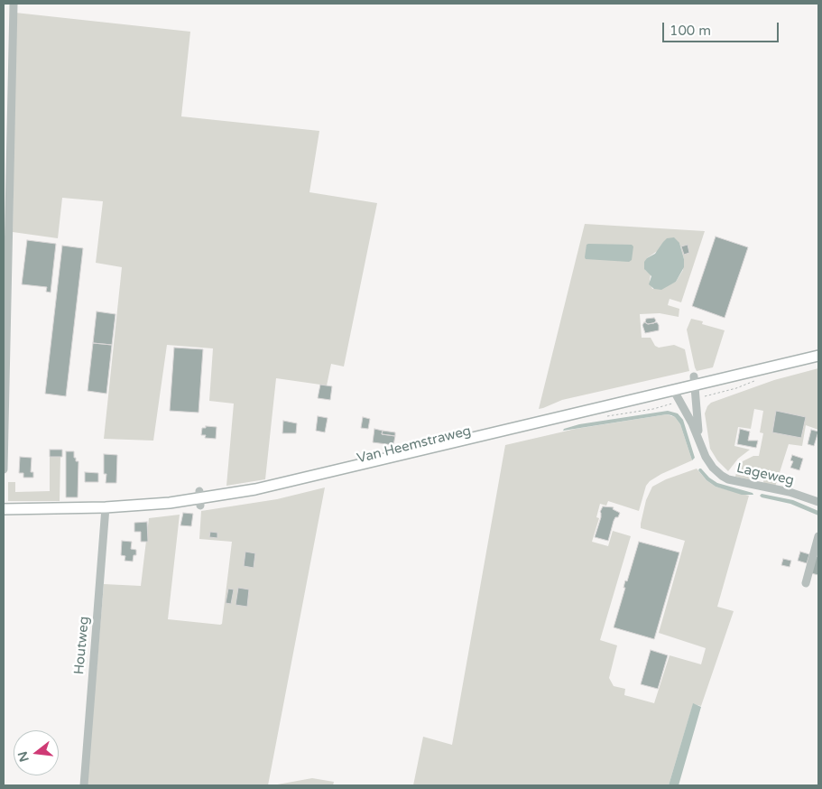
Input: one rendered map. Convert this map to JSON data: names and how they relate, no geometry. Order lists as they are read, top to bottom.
{
  "streets": {
    "main road": ["Van Heemstraweg"],
    "street": ["Lageweg", "Houtweg"]
  },
  "crossings": [
    ["Van Heemstraweg", "Lageweg"],
    ["Van Heemstraweg", "Houtweg"]
  ],
  "scale_bar": "100 m",
  "north": "left"
}
